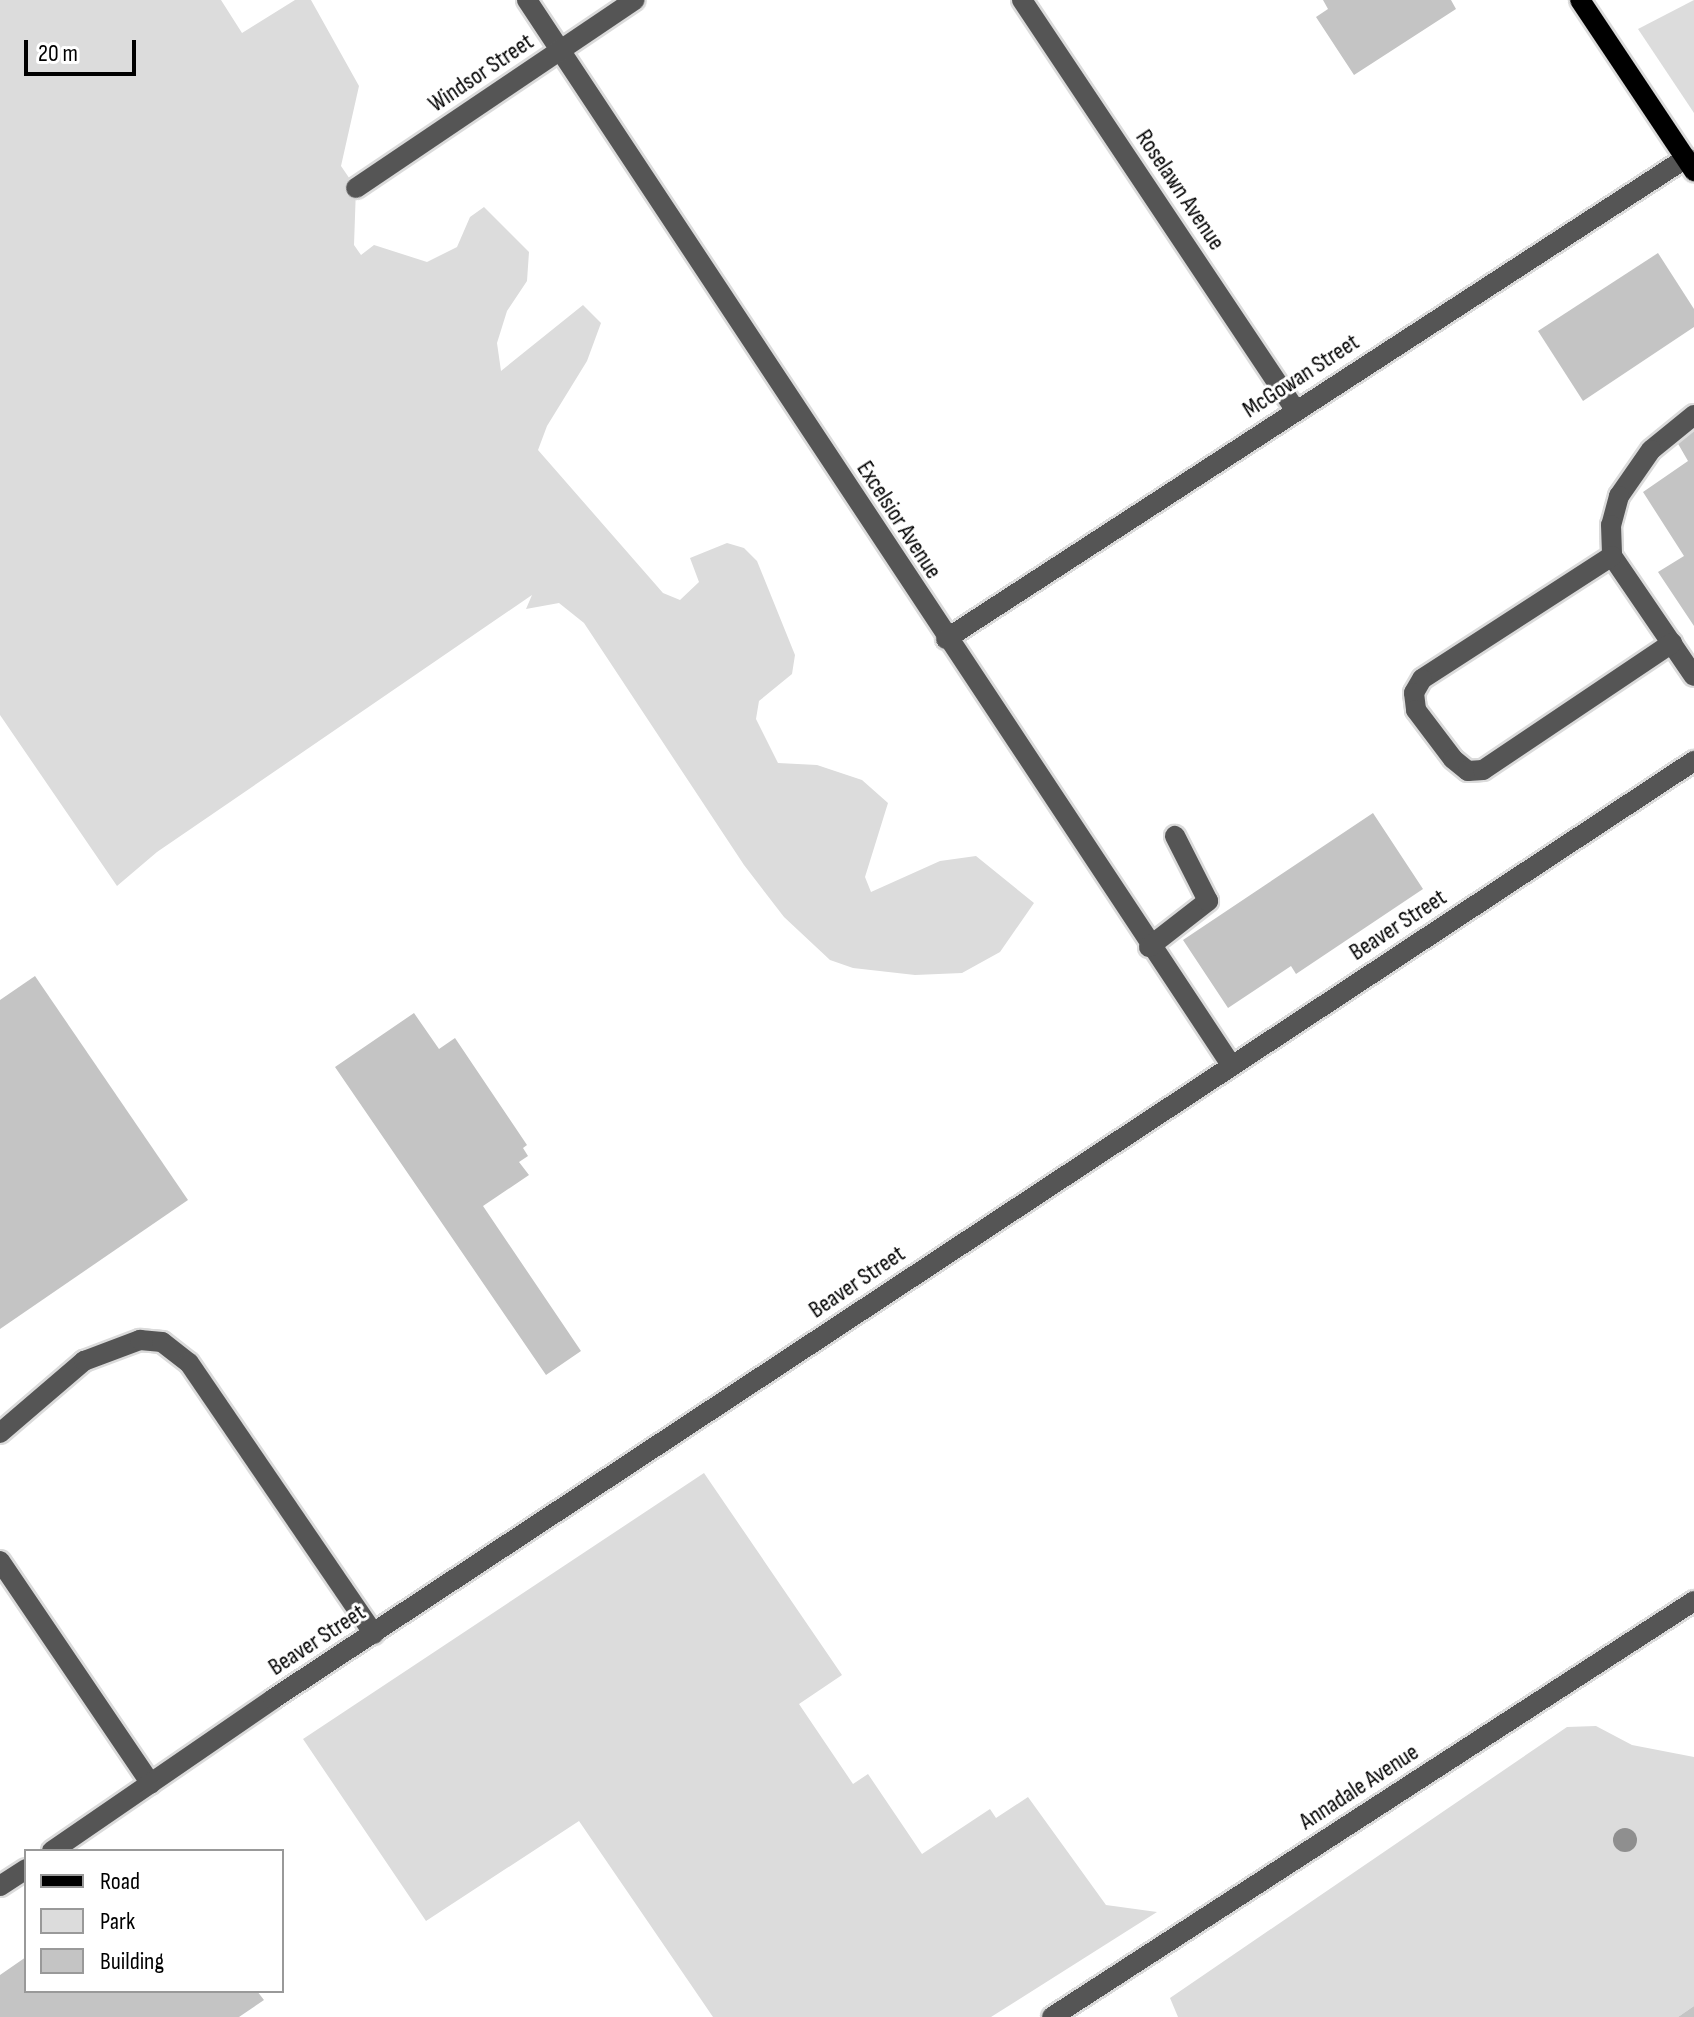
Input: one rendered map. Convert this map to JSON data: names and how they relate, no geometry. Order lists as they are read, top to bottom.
{
  "streets": {
    "street": [
      "Windsor Street",
      "Roselawn Avenue",
      "McGowan Street",
      "Excelsior Avenue",
      "Beaver Street",
      "Annadale Avenue"
    ]
  },
  "crossings": [
    ["Windsor Street", "Excelsior Avenue"],
    ["Roselawn Avenue", "McGowan Street"],
    ["McGowan Street", "Excelsior Avenue"],
    ["Excelsior Avenue", "Beaver Street"]
  ],
  "legend": ["Road", "Park", "Building"],
  "scale_bar": "20 m"
}
